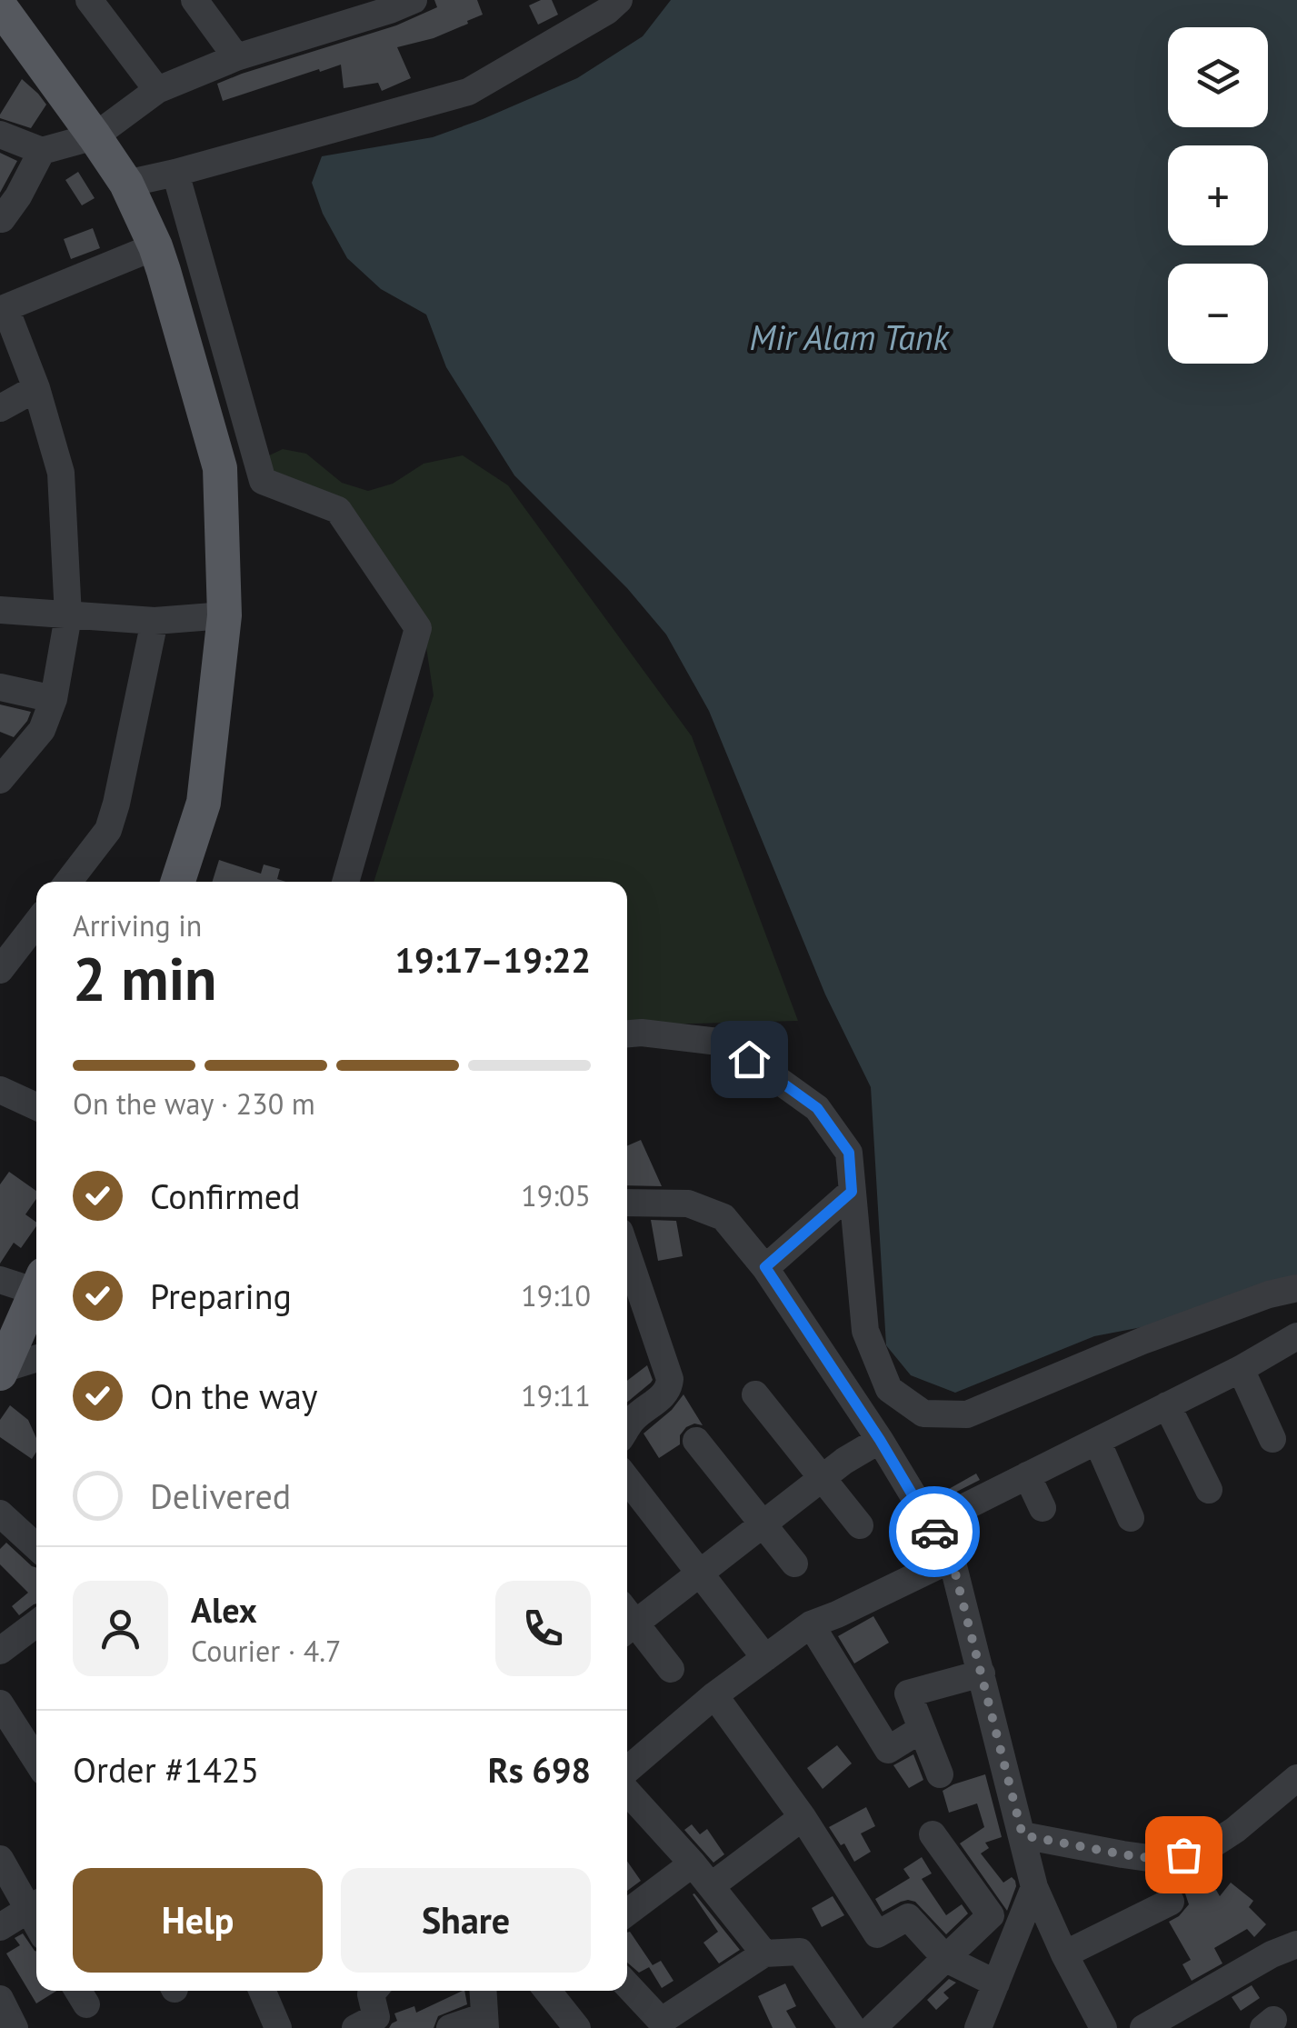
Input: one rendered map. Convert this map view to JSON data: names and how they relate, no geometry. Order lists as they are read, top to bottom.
{
  "water": ["Mir Alam Tank"],
  "page": {
    "map_buttons": ["+", "−"],
    "heading": ["2 min", "Arriving in", "19:17–19:22"],
    "panel": [
      "Alex",
      "Courier · 4.7",
      "Order #1425",
      "Rs 698"
    ],
    "bar": "On the way · 230 m",
    "list": [
      ["Confirmed", "19:05"],
      ["Preparing", "19:10"],
      ["On the way", "19:11"],
      "Delivered"
    ],
    "buttons": ["Help", "Share"]
  }
}
